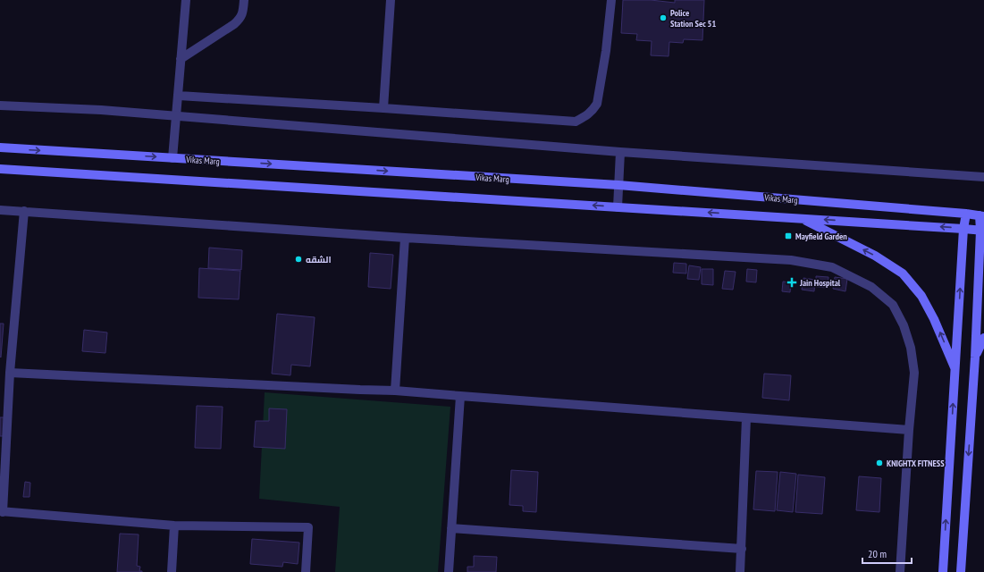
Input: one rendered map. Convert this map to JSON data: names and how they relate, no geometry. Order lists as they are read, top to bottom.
{
  "streets": {
    "main road": ["Vikas Marg"]
  },
  "places": {
    "other": ["Police Station Sec 51", "الشقه", "KNIGHTX FITNESS"],
    "transit": ["Mayfield Garden"],
    "health": ["Jain Hospital"]
  },
  "scale_bar": "20 m"
}
